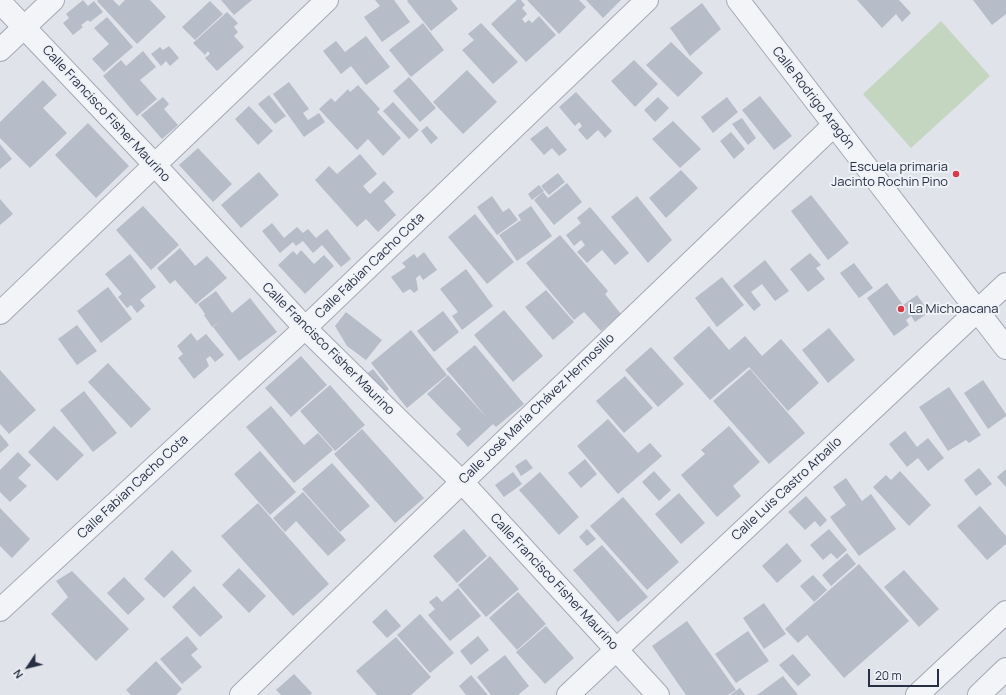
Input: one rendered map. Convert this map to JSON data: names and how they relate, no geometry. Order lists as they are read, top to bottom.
{
  "streets": {
    "street": [
      "Calle Rodrigo Aragón",
      "Calle Francisco Fisher Maurino",
      "Calle Fabian Cacho Cota",
      "Calle José María Chávez Hermosillo",
      "Calle Luis Castro Arballo"
    ]
  },
  "crossings": [
    ["Calle Rodrigo Aragón", "Calle José María Chávez Hermosillo"],
    ["Calle Rodrigo Aragón", "Calle Luis Castro Arballo"],
    ["Calle Francisco Fisher Maurino", "Calle Fabian Cacho Cota"],
    ["Calle Francisco Fisher Maurino", "Calle José María Chávez Hermosillo"],
    ["Calle Francisco Fisher Maurino", "Calle Luis Castro Arballo"]
  ],
  "places": ["Escuela primaria Jacinto Rochin Pino", "La Michoacana"],
  "scale_bar": "20 m",
  "north": "bottom left"
}
